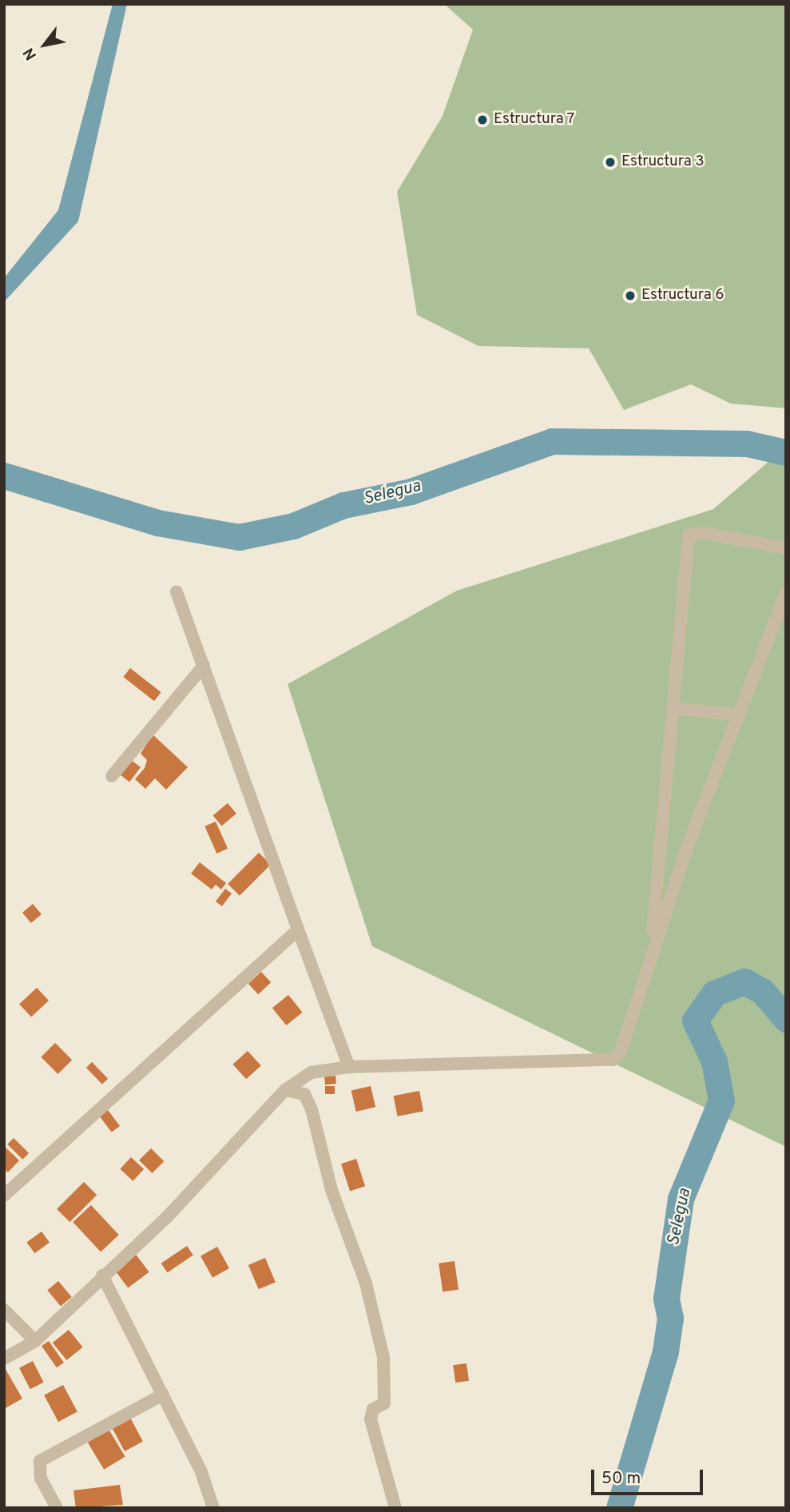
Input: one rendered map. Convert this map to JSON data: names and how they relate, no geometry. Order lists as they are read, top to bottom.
{
  "water": ["Selegua"],
  "places": ["Estructura 7", "Estructura 3", "Estructura 6"],
  "scale_bar": "50 m",
  "north": "bottom left"
}
